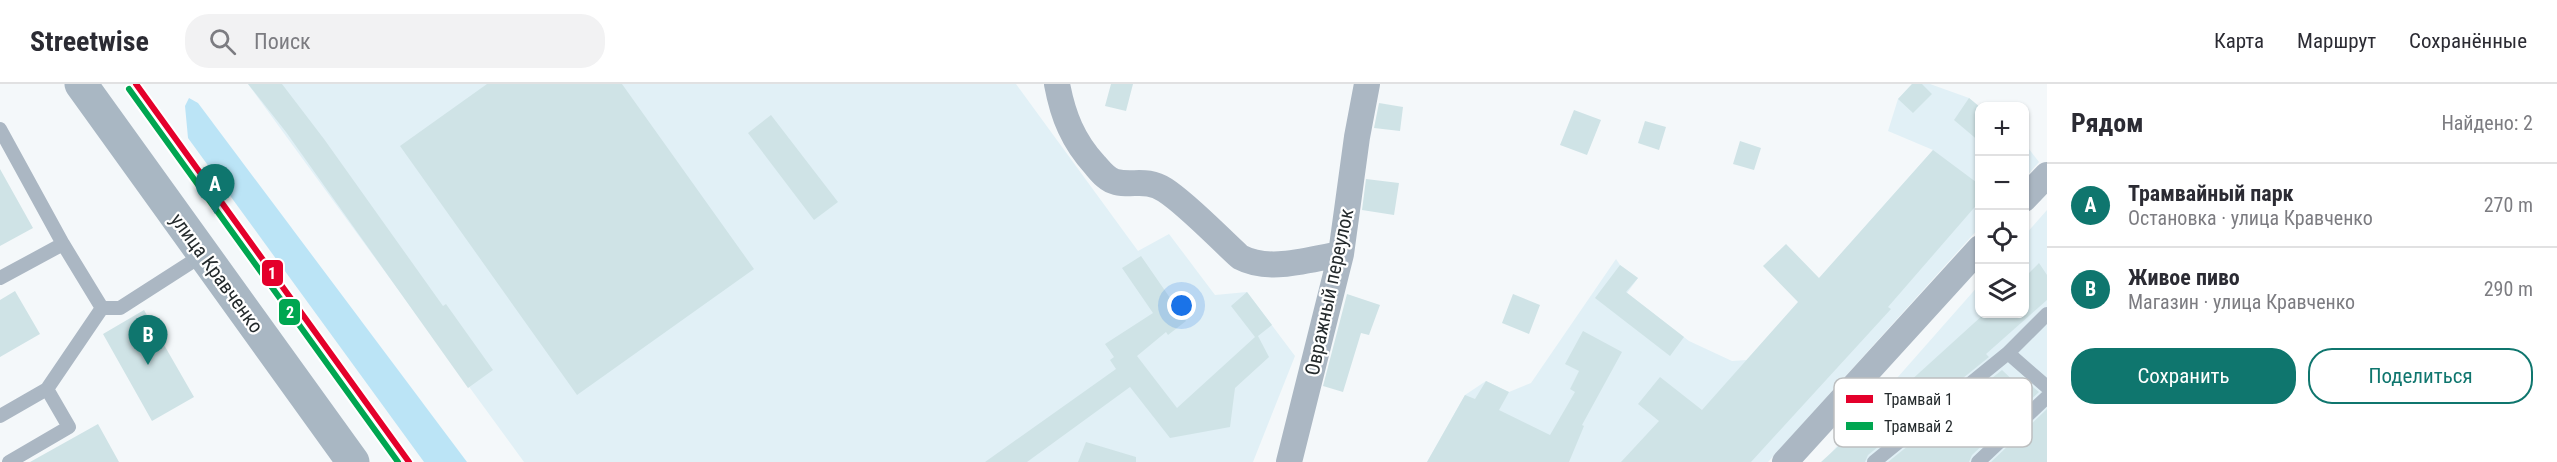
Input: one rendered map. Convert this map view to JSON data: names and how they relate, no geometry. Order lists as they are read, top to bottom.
{
  "streets": {
    "main road": ["улица Кравченко"],
    "street": ["Овражный переулок"]
  },
  "lines": ["tram line 1", "tram line 2"],
  "legend": ["Трамвай 1", "Трамвай 2"],
  "page": {
    "header": "Streetwise",
    "search": "Поиск",
    "nav": ["Карта", "Маршрут", "Сохранённые"],
    "heading": ["Рядом", "Найдено: 2"],
    "map_buttons": ["+", "−"],
    "list": [
      {
        "mark": "A",
        "name": "Трамвайный парк",
        "note": "Остановка · улица Кравченко",
        "value": "270 m"
      },
      {
        "mark": "B",
        "name": "Живое пиво",
        "note": "Магазин · улица Кравченко",
        "value": "290 m"
      }
    ],
    "pins": ["A", "B"],
    "buttons": ["Сохранить", "Поделиться"]
  }
}
